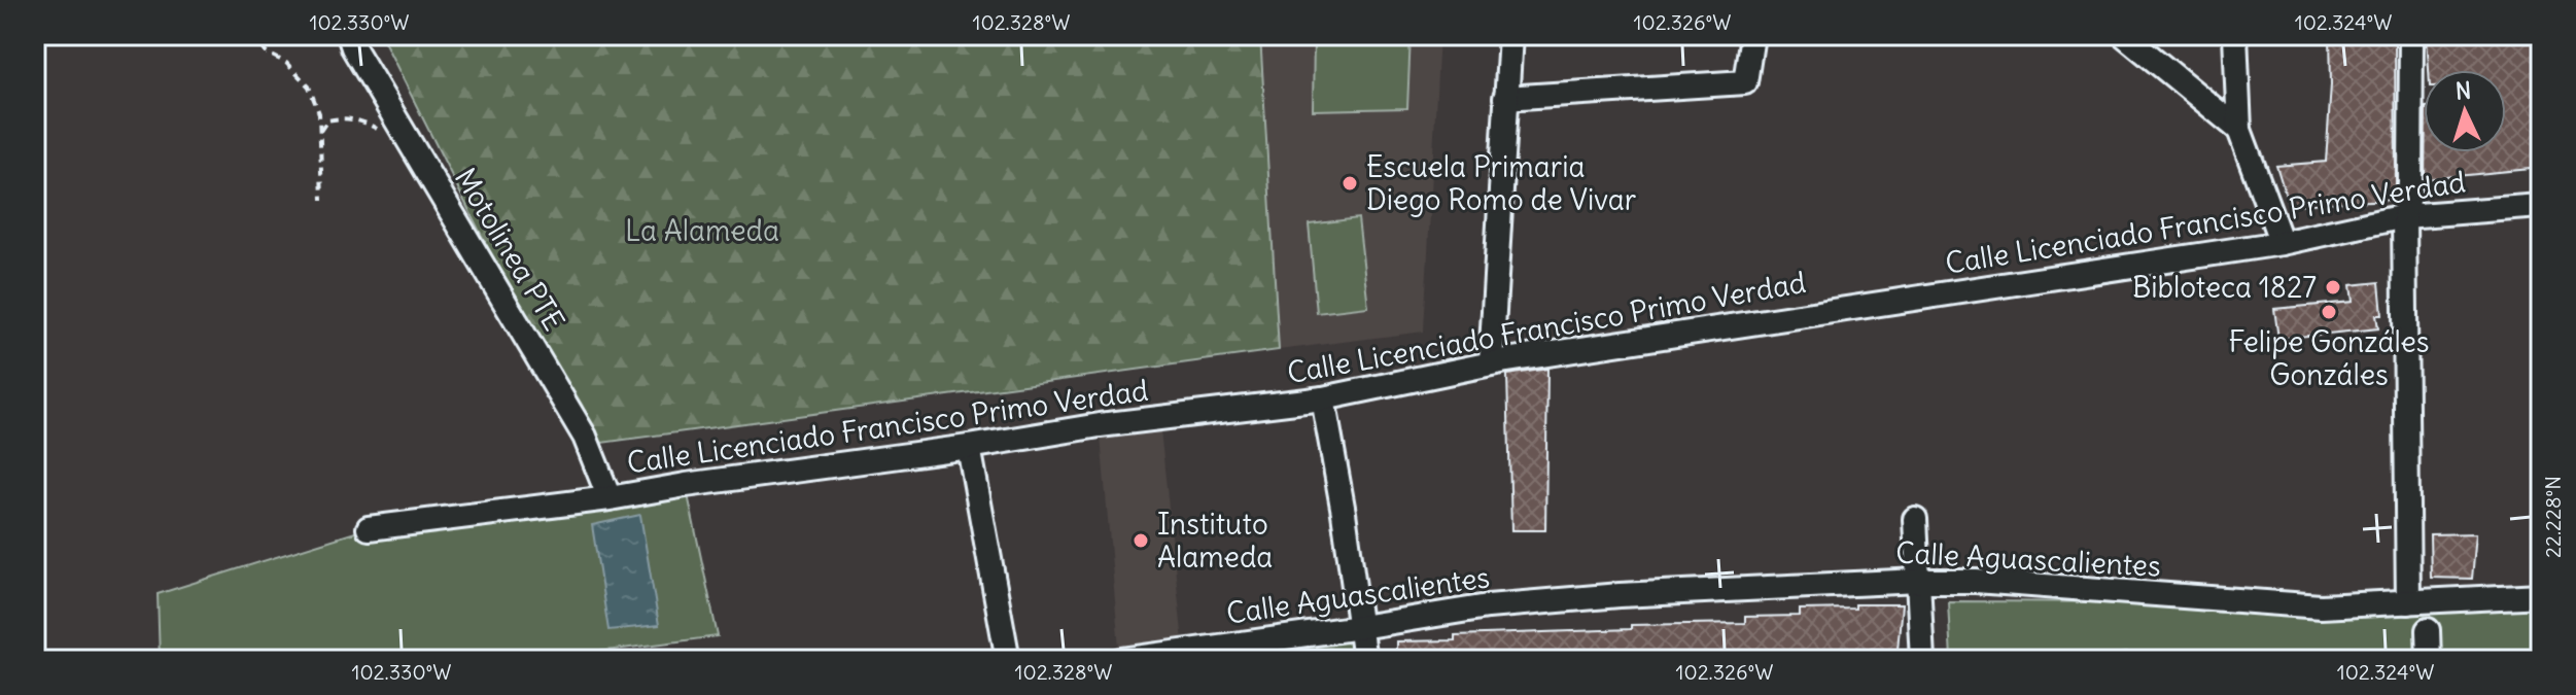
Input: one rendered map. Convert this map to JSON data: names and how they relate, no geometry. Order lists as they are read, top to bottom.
{
  "streets": {
    "street": ["Calle Licenciado Francisco Primo Verdad", "Motolinea PTE", "Calle Aguascalientes"]
  },
  "crossings": [
    ["Calle Licenciado Francisco Primo Verdad", "Motolinea PTE"]
  ],
  "parks": ["La Alameda"],
  "places": [
    "Escuela Primaria Diego Romo de Vivar",
    "Bibloteca 1827",
    "Felipe Gonzáles Gonzáles",
    "Instituto Alameda"
  ],
  "north": "top",
  "coordinates": [
    "102.330°W",
    "102.328°W",
    "102.326°W",
    "102.324°W",
    "22.228°N"
  ]
}
